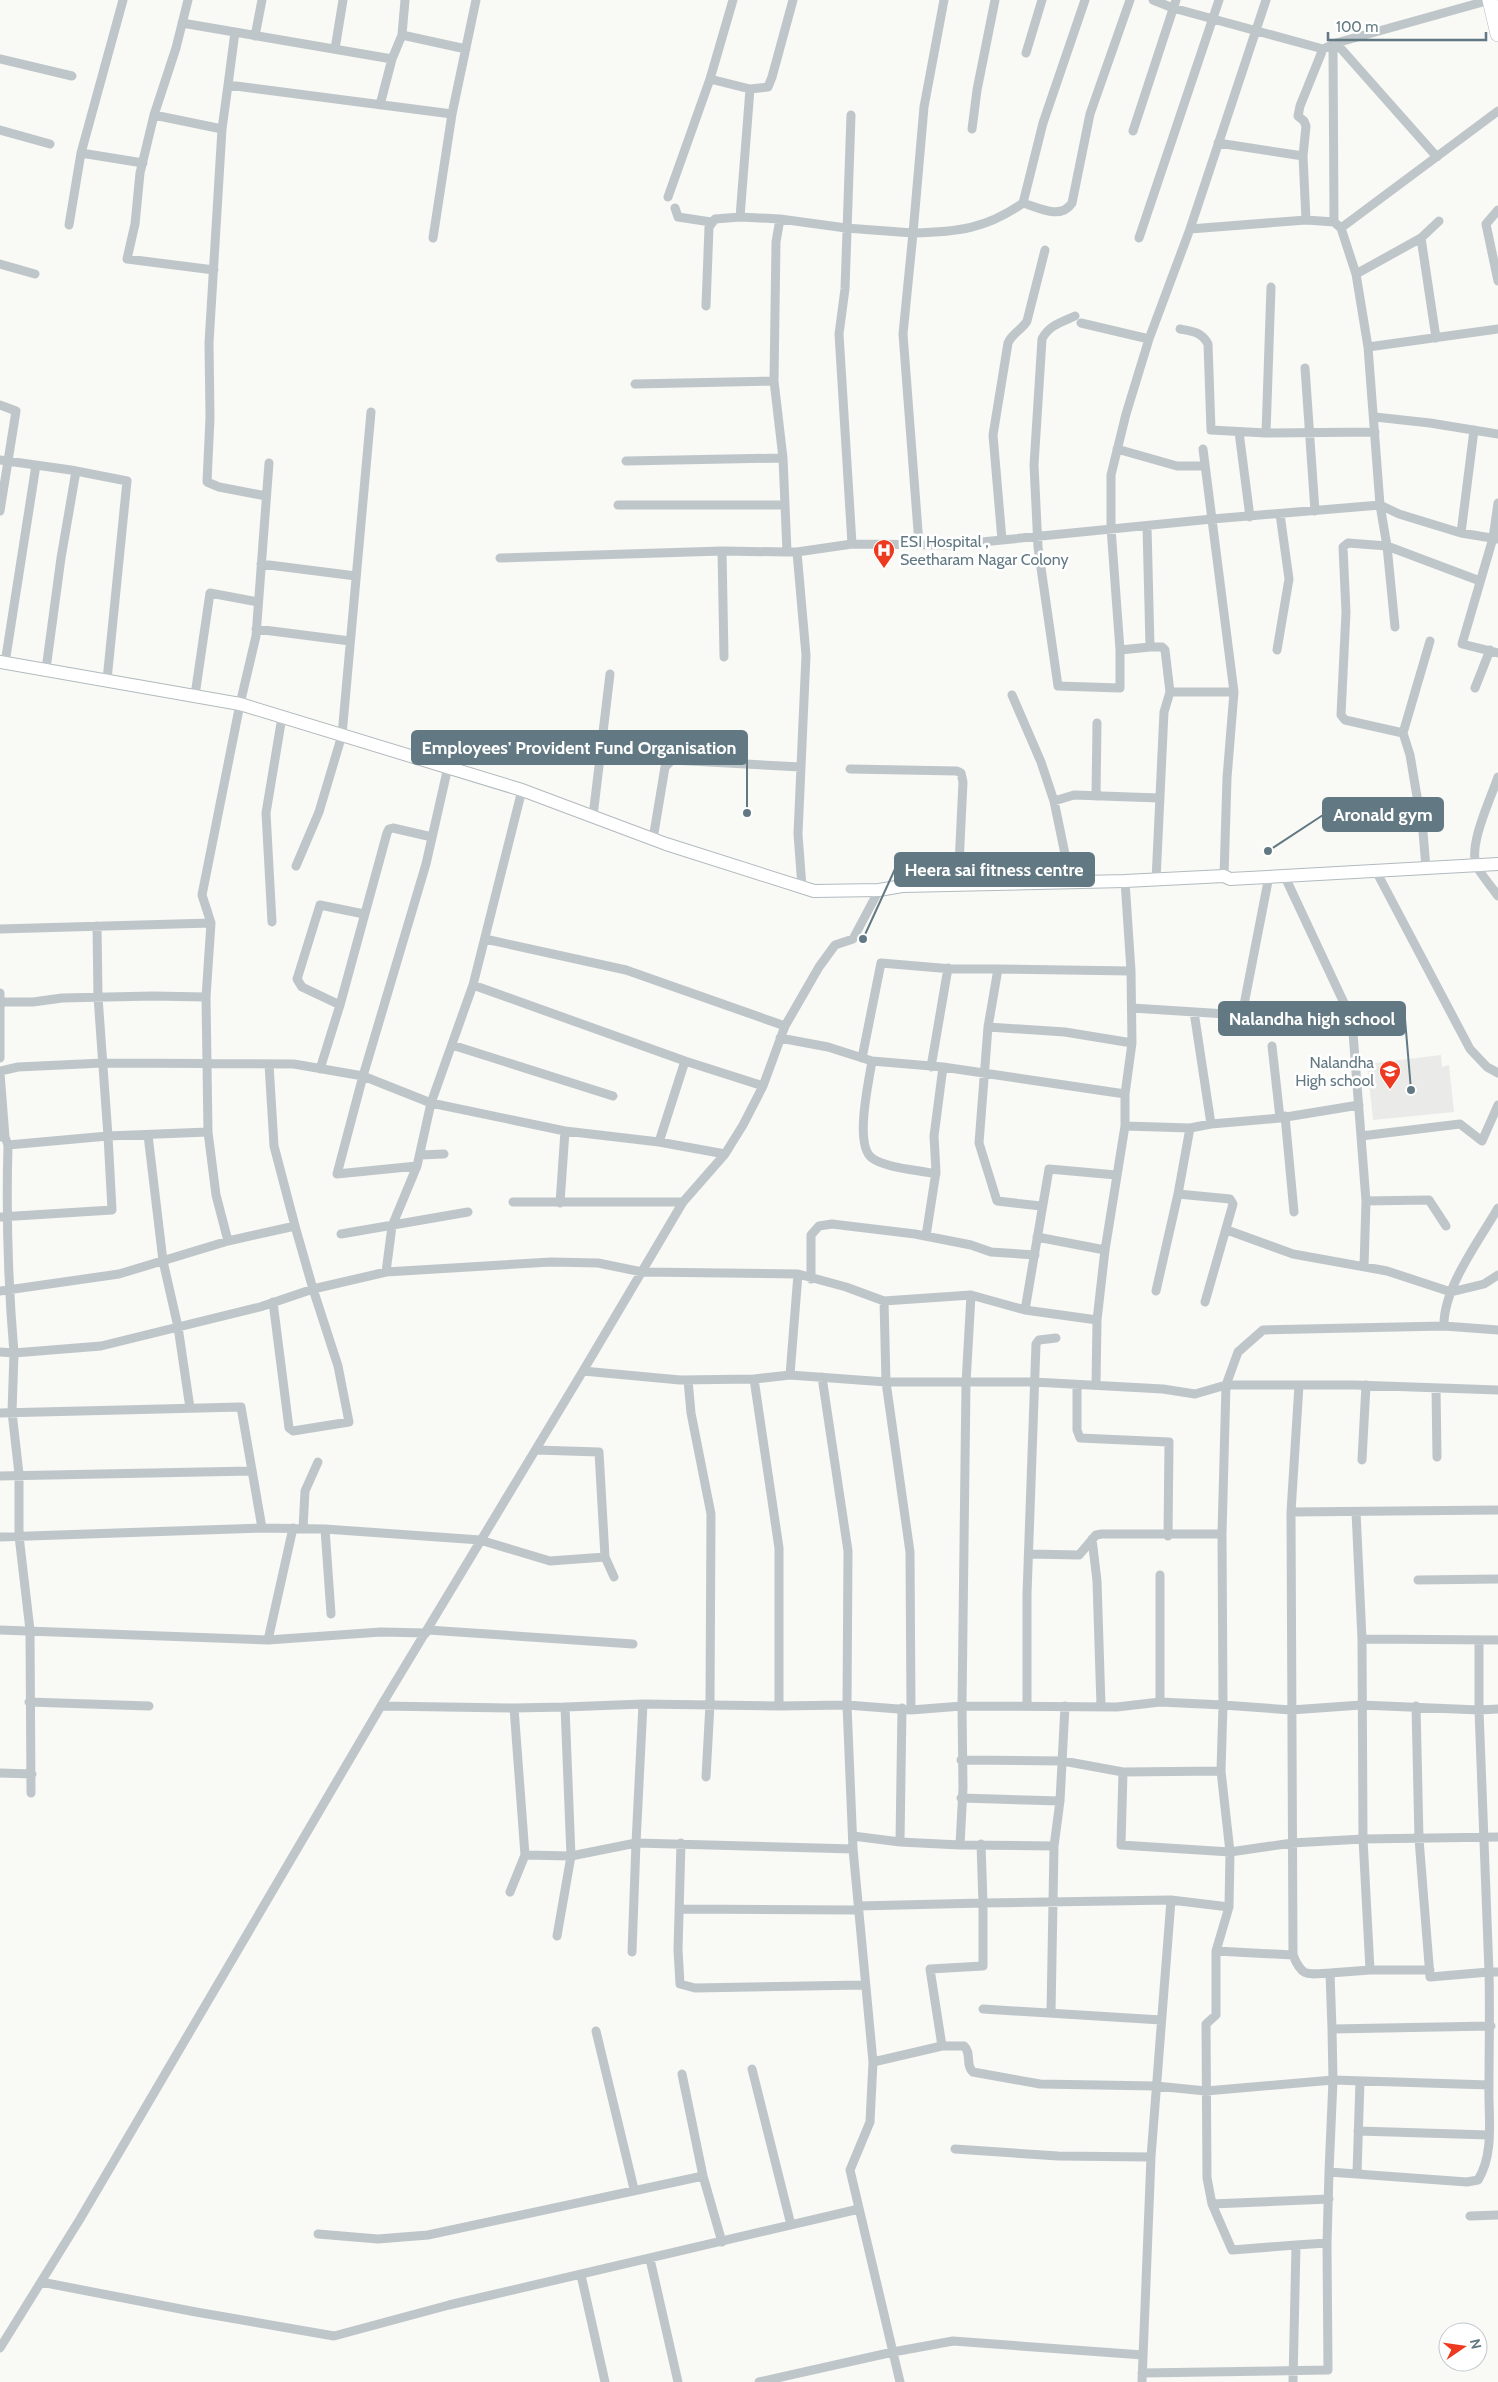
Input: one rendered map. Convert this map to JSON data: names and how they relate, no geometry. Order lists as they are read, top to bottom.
{
  "places": {
    "hospital": ["ESI Hospital , Seetharam Nagar Colony"],
    "other": [
      "Employees' Provident Fund Organisation",
      "Aronald gym",
      "Heera sai fitness centre",
      "Nalandha high school"
    ],
    "school or university": ["Nalandha High school"]
  },
  "scale_bar": "100 m",
  "north": "right"
}
